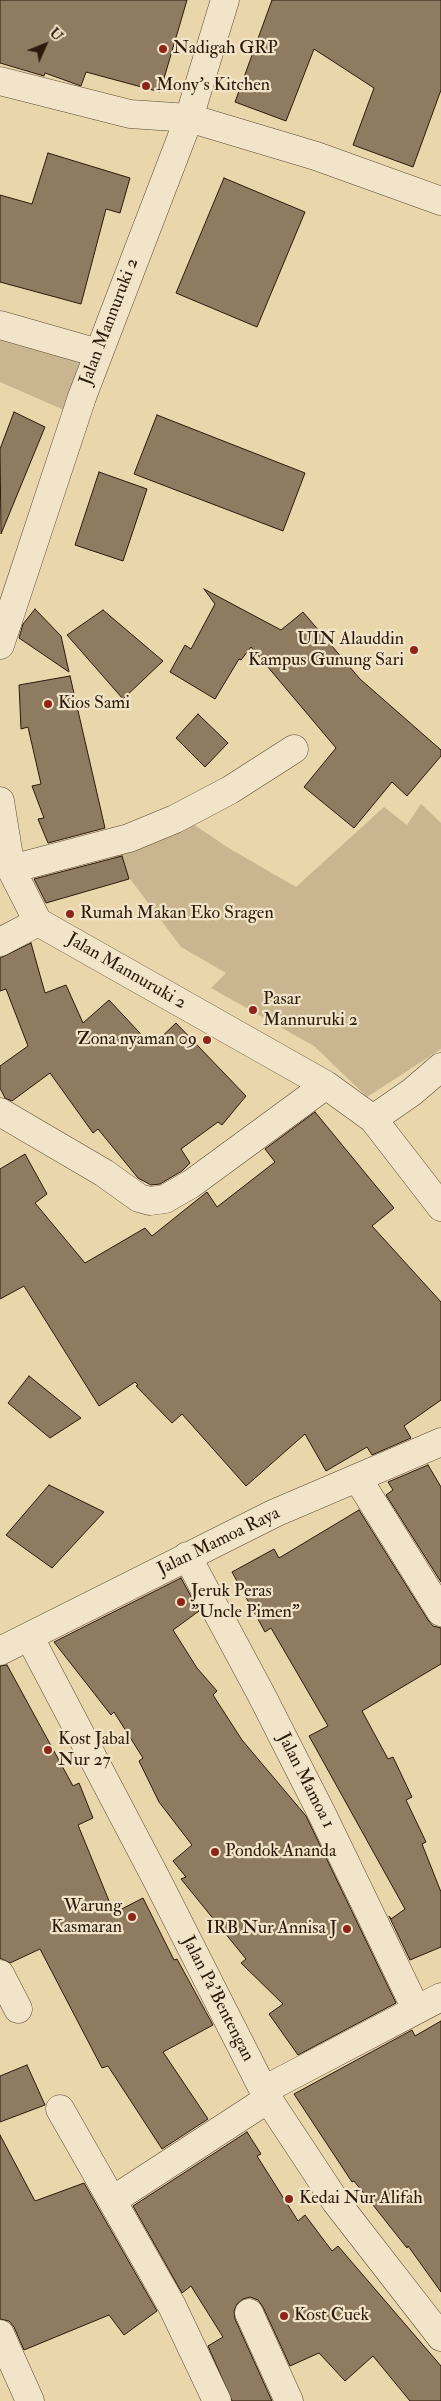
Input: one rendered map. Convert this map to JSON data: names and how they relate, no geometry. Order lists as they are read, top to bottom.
{
  "streets": {
    "street": [
      "Jalan Mannuruki 2",
      "Jalan Mamoa Raya",
      "Jalan Mamoa 1",
      "Jalan Pa'Bentengan"
    ]
  },
  "crossings": [
    ["Jalan Mamoa Raya", "Jalan Mamoa 1"],
    ["Jalan Mamoa Raya", "Jalan Pa'Bentengan"]
  ],
  "places": [
    "Nadigah GRP",
    "Mony's Kitchen",
    "UIN Alauddin Kampus Gunung Sari",
    "Kios Sami",
    "Rumah Makan Eko Sragen",
    "Pasar Mannuruki 2",
    "Zona nyaman 09",
    "Jeruk Peras \"Uncle Pimen\"",
    "Kost Jabal Nur 27",
    "Pondok Ananda",
    "Warung Kasmaran",
    "IRB Nur Annisa J",
    "Kedai Nur Alifah",
    "Kost Cuek"
  ],
  "north": "top right"
}
